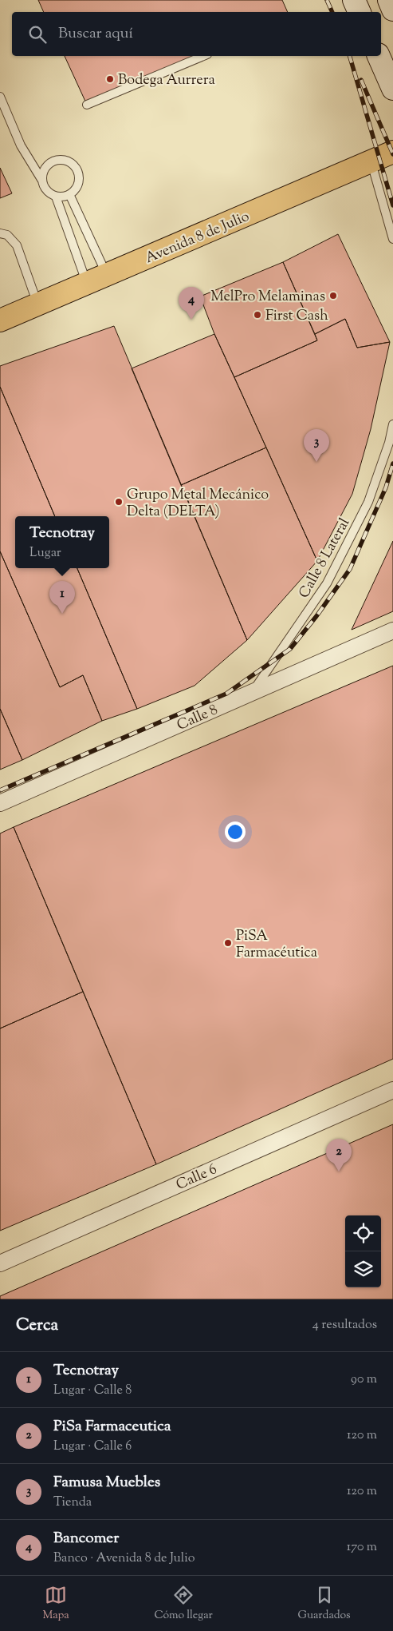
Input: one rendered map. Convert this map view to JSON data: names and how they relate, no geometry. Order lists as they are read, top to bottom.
{
  "streets": {
    "main road": ["Avenida 8 de Julio"],
    "street": ["Calle 8", "Calle 6"],
    "lane": ["Calle 8 Lateral"]
  },
  "crossings": [
    ["Calle 8 Lateral", "Calle 8"]
  ],
  "places": [
    "Bodega Aurrera",
    "MelPro Melaminas",
    "First Cash",
    "Grupo Metal Mecánico Delta (DELTA)",
    "PiSA Farmacéutica"
  ],
  "page": {
    "search": "Buscar aquí",
    "pins": [
      "4",
      "3",
      "1",
      "2"
    ],
    "popup": ["Tecnotray", "Lugar"],
    "heading": ["Cerca", "4 resultados"],
    "list": [
      {
        "mark": "1",
        "name": "Tecnotray",
        "note": "Lugar · Calle 8",
        "value": "90 m"
      },
      {
        "mark": "2",
        "name": "PiSa Farmaceutica",
        "note": "Lugar · Calle 6",
        "value": "120 m"
      },
      {
        "mark": "3",
        "name": "Famusa Muebles",
        "note": "Tienda",
        "value": "120 m"
      },
      {
        "mark": "4",
        "name": "Bancomer",
        "note": "Banco · Avenida 8 de Julio",
        "value": "170 m"
      }
    ],
    "nav": ["Mapa", "Cómo llegar", "Guardados"]
  }
}
